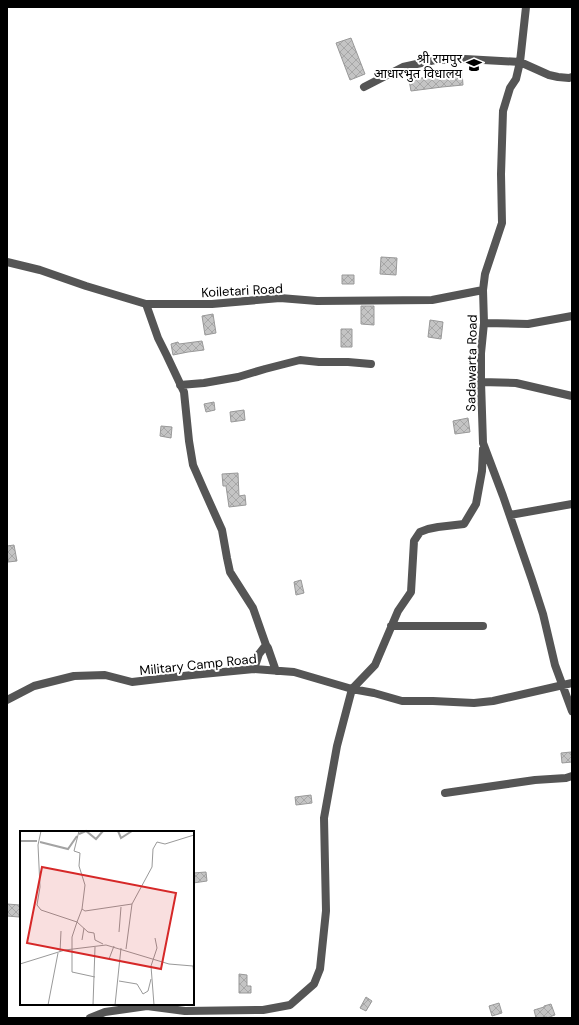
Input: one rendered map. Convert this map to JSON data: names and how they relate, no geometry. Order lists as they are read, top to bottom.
{
  "streets": {
    "street": ["Koiletari Road", "Sadawarta Road", "Military Camp Road"]
  },
  "crossings": [
    ["Koiletari Road", "Sadawarta Road"],
    ["Sadawarta Road", "Military Camp Road"]
  ],
  "places": {
    "school or university": ["श्री रामपुर आधारभुत विधालय"]
  }
}
